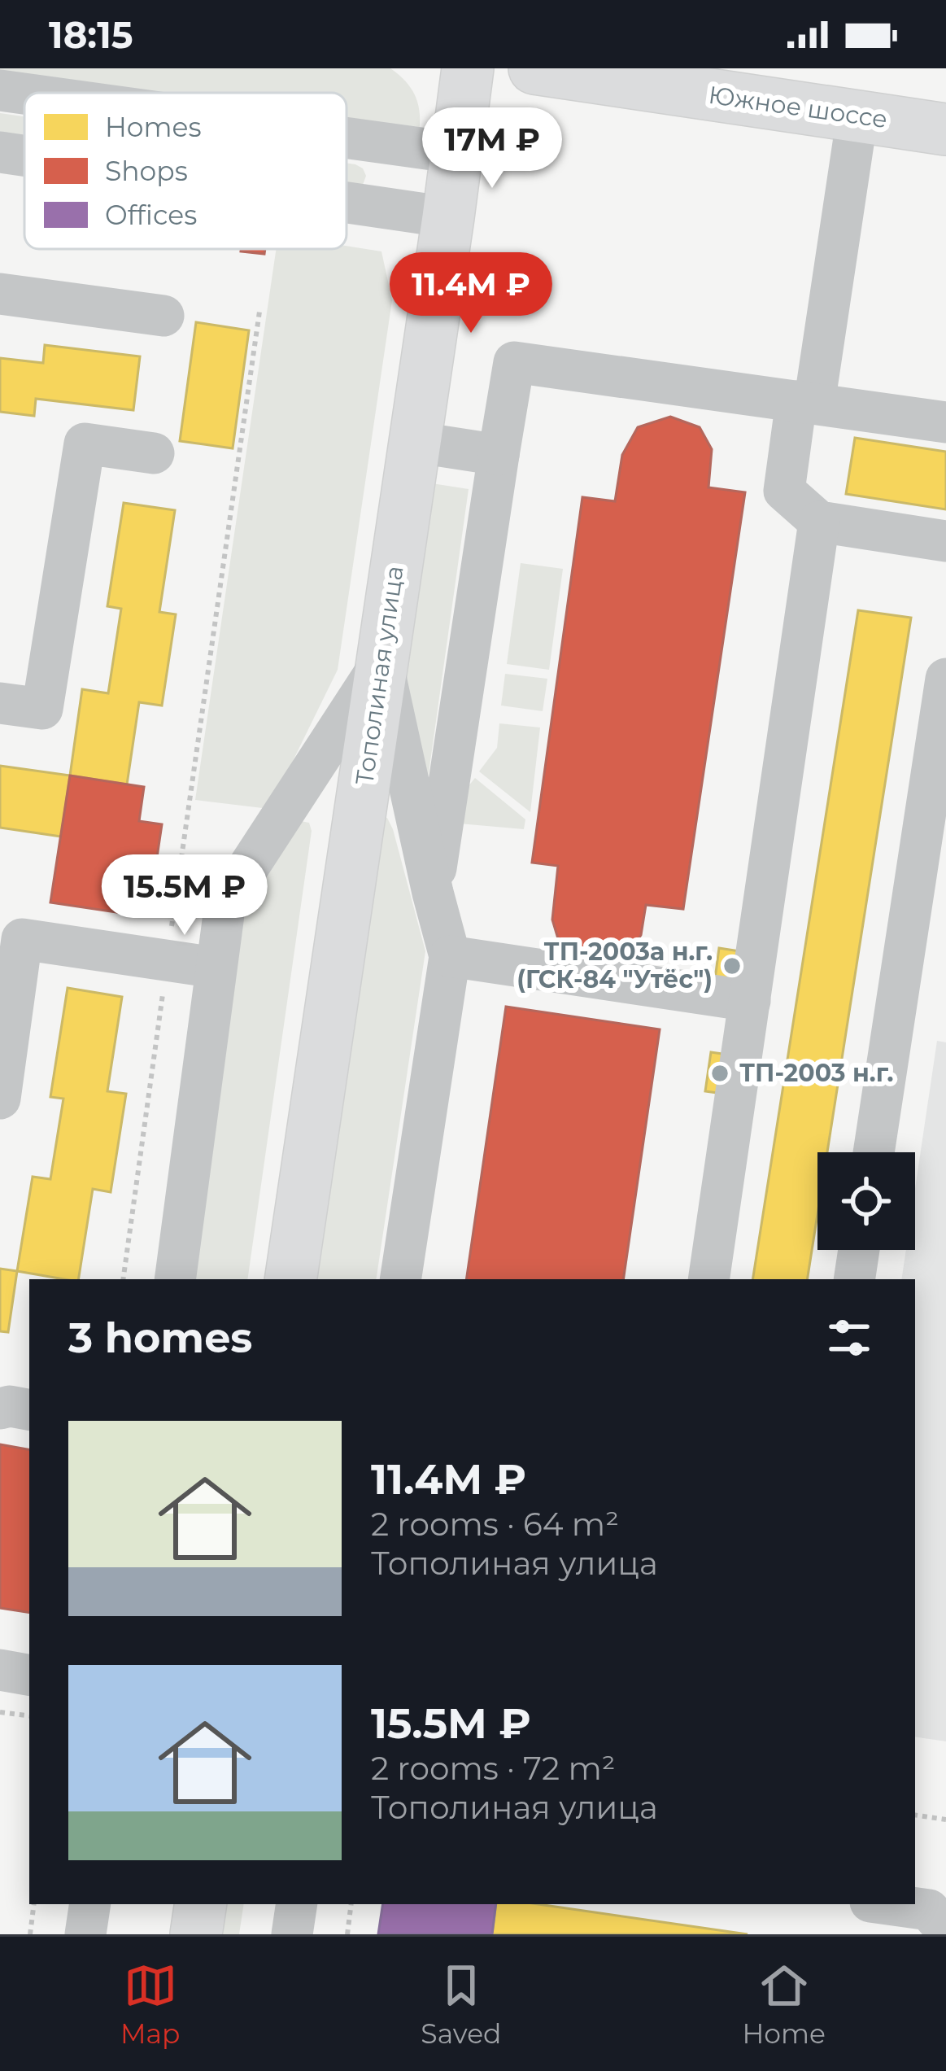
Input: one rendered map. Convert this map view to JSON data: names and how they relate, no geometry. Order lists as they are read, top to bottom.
{
  "streets": {
    "main road": ["Южное шоссе", "Тополиная улица"]
  },
  "places": ["ТП-2003а н.г. (ГСК-84 \"Утёс\")", "ТП-2003 н.г."],
  "legend": ["Homes", "Shops", "Offices"],
  "page": {
    "status": "18:15",
    "price": ["17M ₽", "11.4M ₽", "15.5M ₽"],
    "heading": "3 homes",
    "list": [
      {
        "name": "11.4M ₽",
        "note": "2 rooms · 64 m² · Тополиная улица"
      },
      {
        "name": "15.5M ₽",
        "note": "2 rooms · 72 m² · Тополиная улица"
      }
    ],
    "tabs": ["Map", "Saved", "Home"]
  }
}
